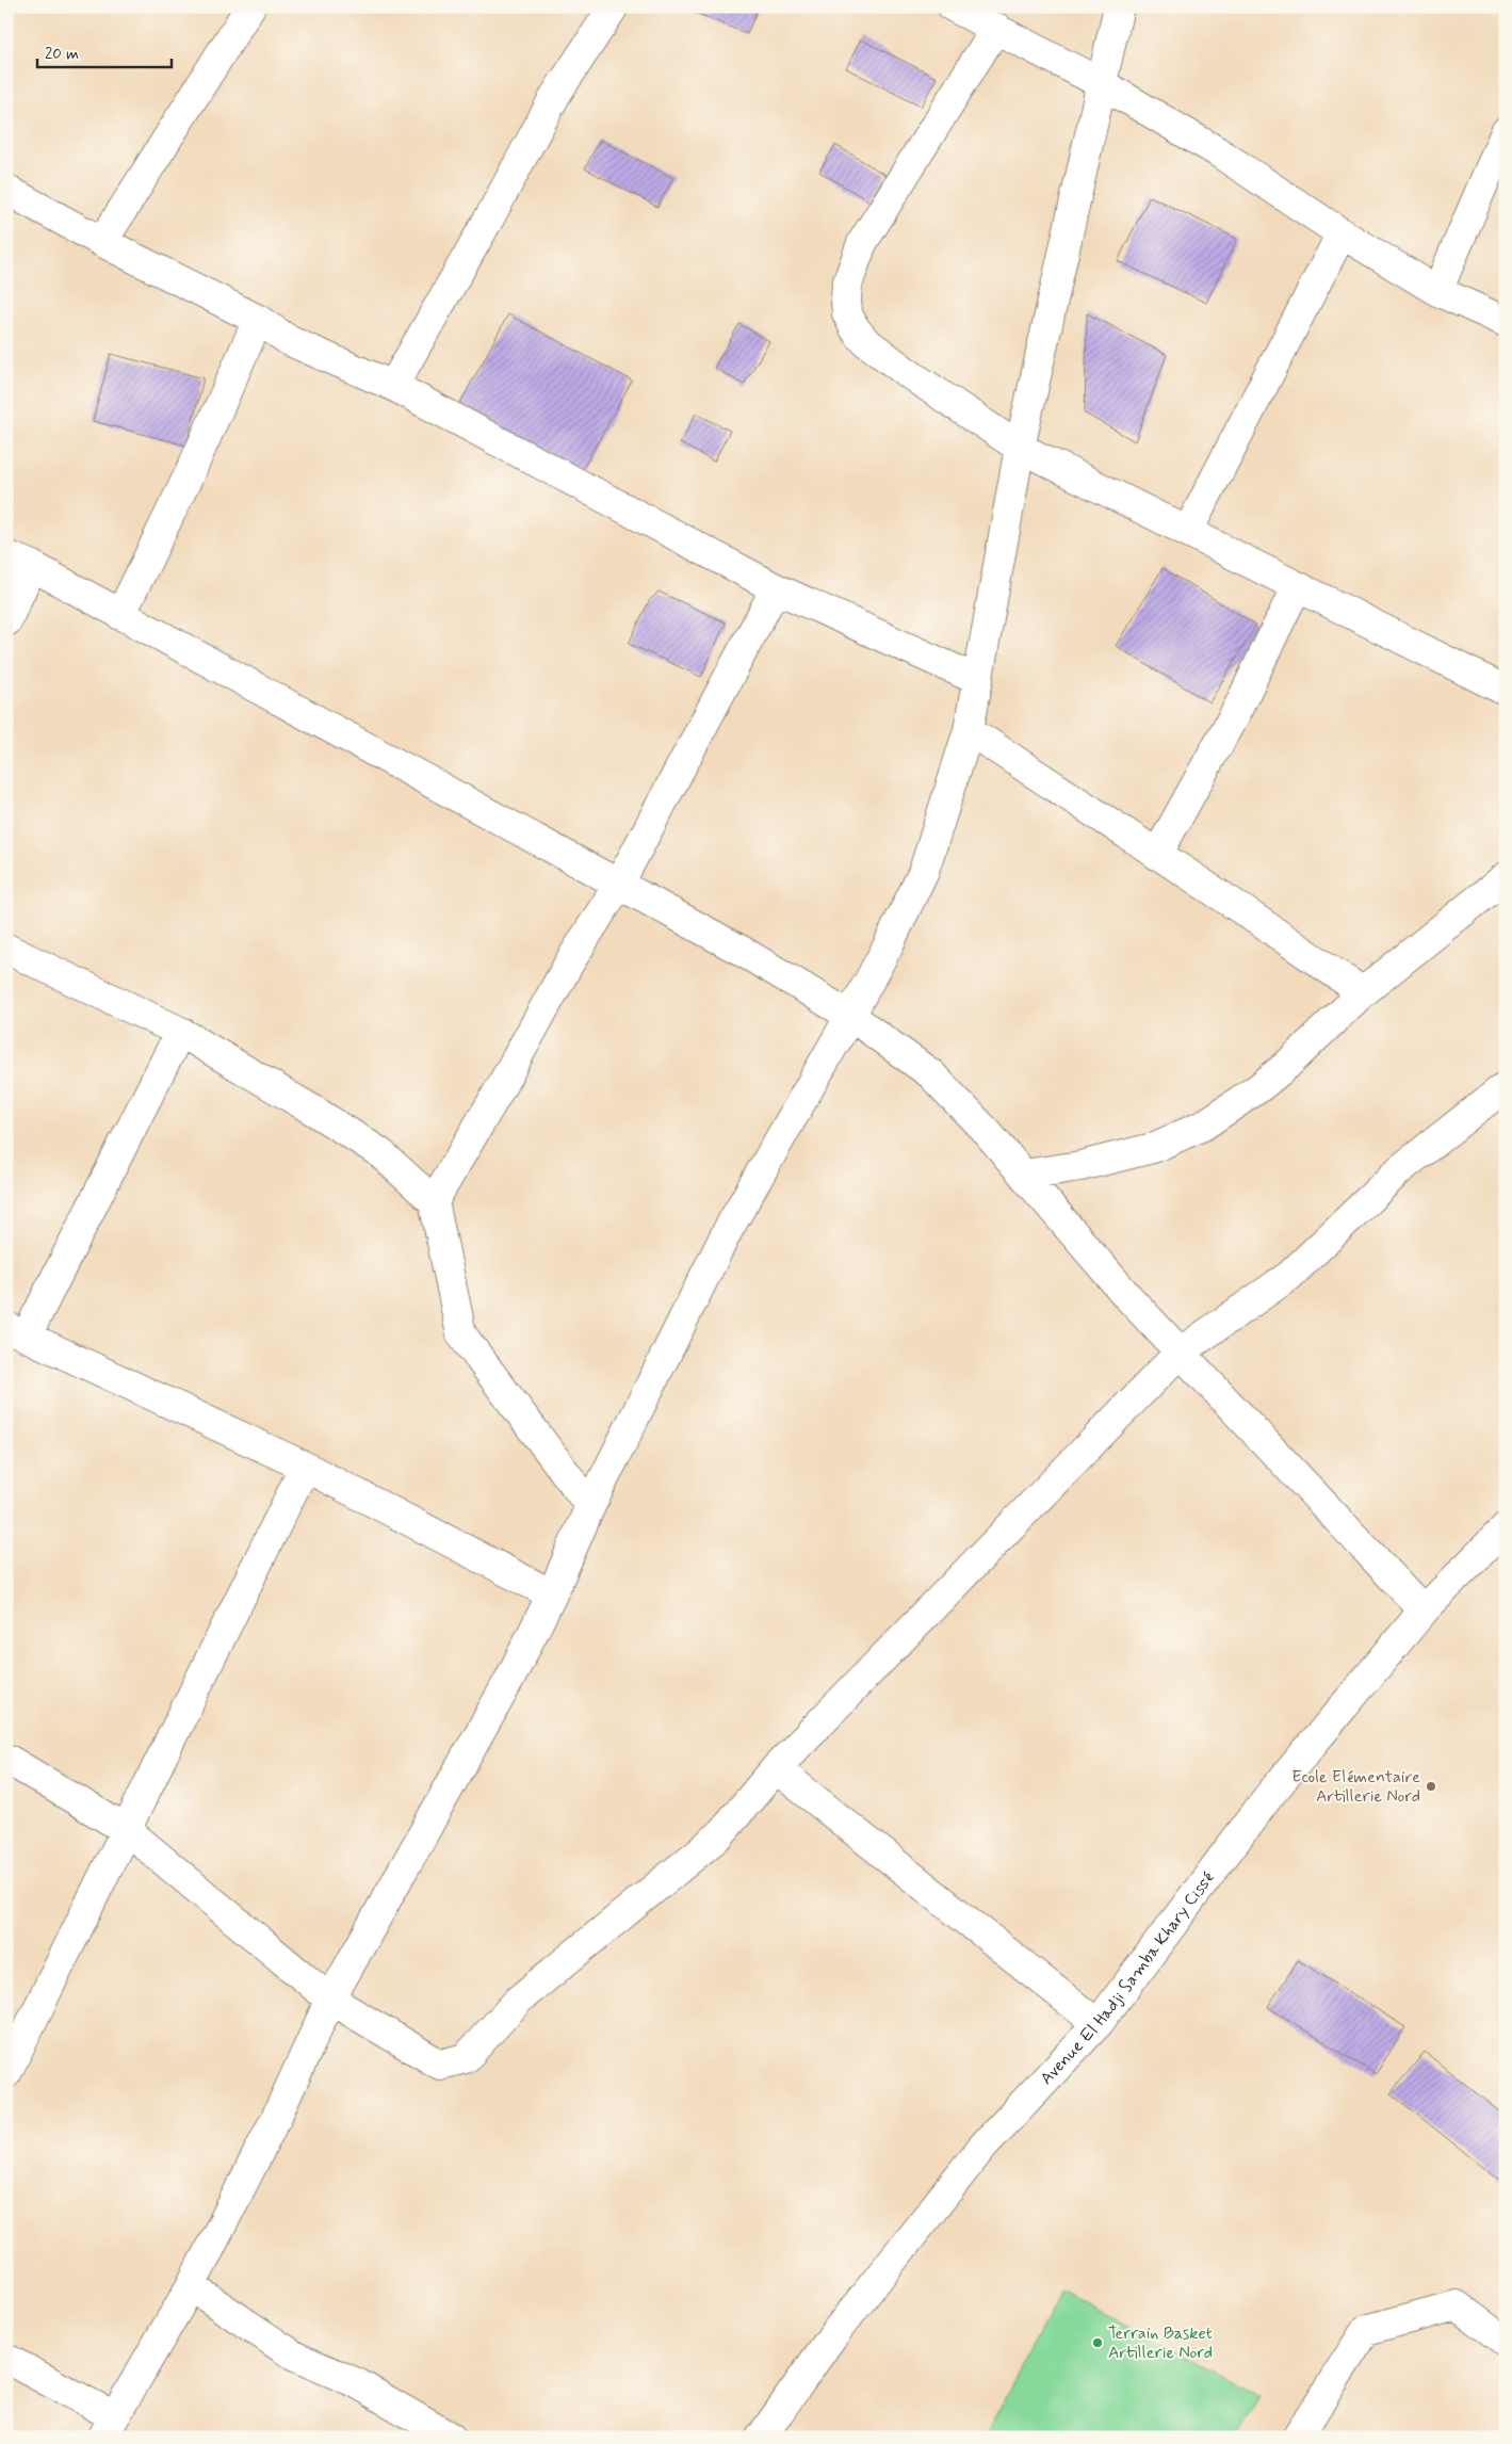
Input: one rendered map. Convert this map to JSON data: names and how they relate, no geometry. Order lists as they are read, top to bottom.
{
  "streets": {
    "street": ["Avenue El Hadji Samba Khary Cissé"]
  },
  "places": ["Ecole Elémentaire Artillerie Nord", "Terrain Basket Artillerie Nord"],
  "scale_bar": "20 m"
}
